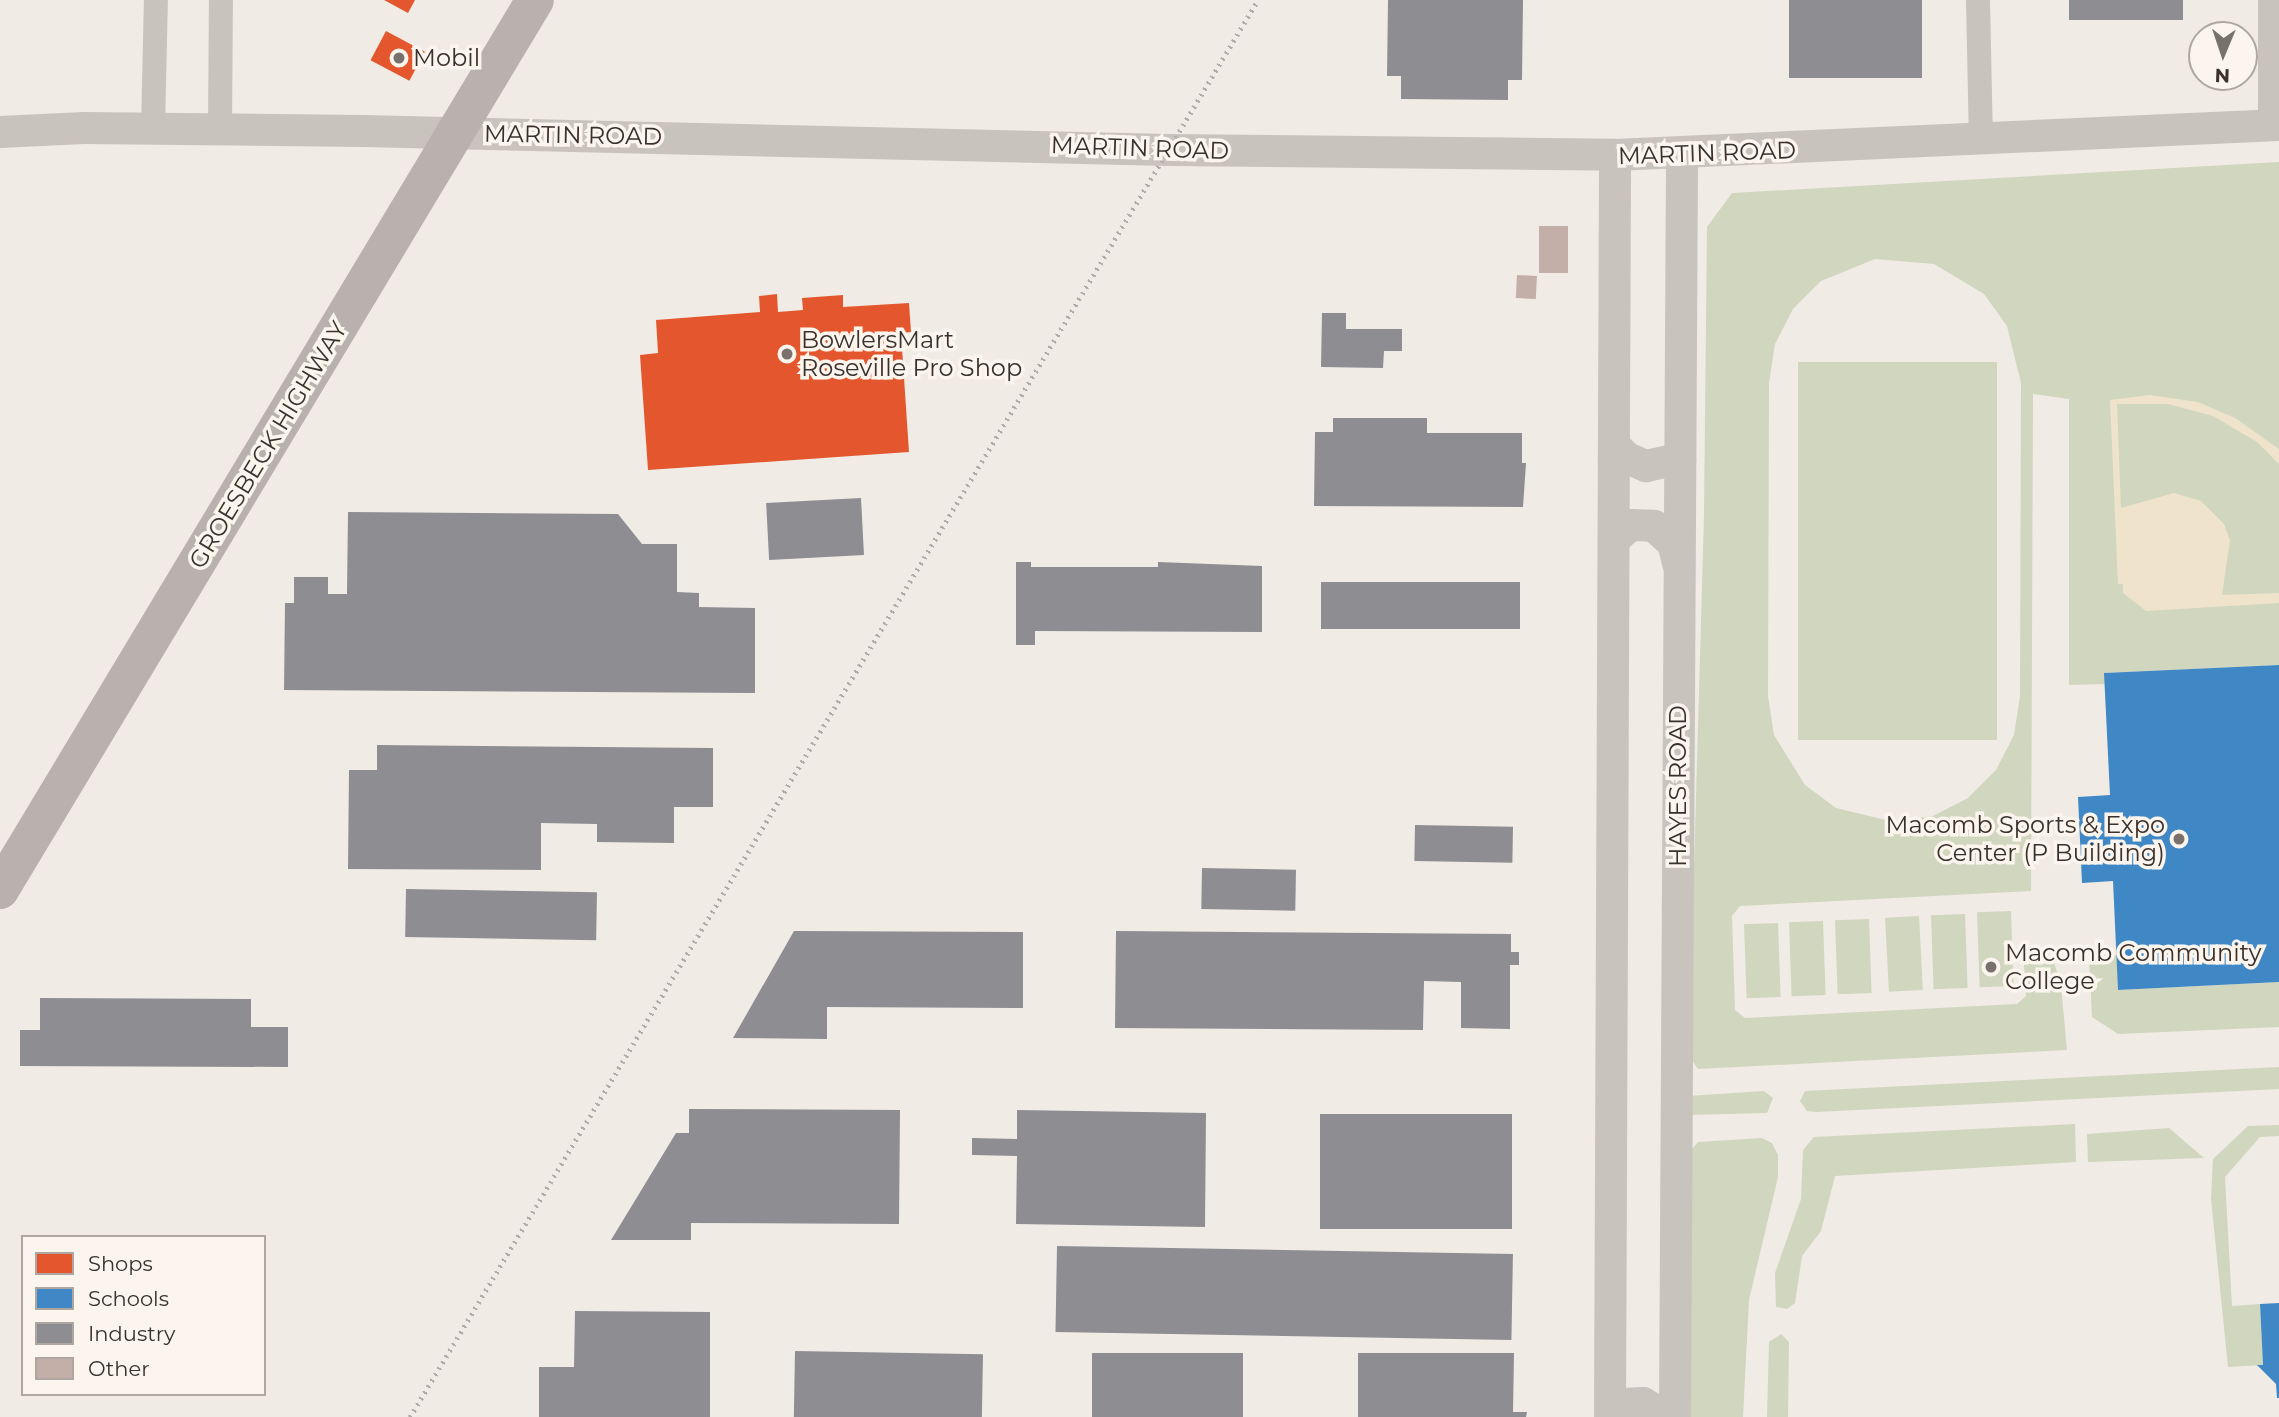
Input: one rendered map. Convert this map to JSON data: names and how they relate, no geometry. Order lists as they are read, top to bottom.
{
  "streets": {
    "main road": ["GROESBECK HIGHWAY"],
    "street": ["MARTIN ROAD", "HAYES ROAD"]
  },
  "crossings": [
    ["MARTIN ROAD", "GROESBECK HIGHWAY"],
    ["MARTIN ROAD", "HAYES ROAD"]
  ],
  "places": [
    "Mobil",
    "BowlersMart Roseville Pro Shop",
    "Macomb Sports & Expo Center (P Building)",
    "Macomb Community College"
  ],
  "legend": [
    "Shops",
    "Schools",
    "Industry",
    "Other"
  ],
  "north": "bottom"
}
